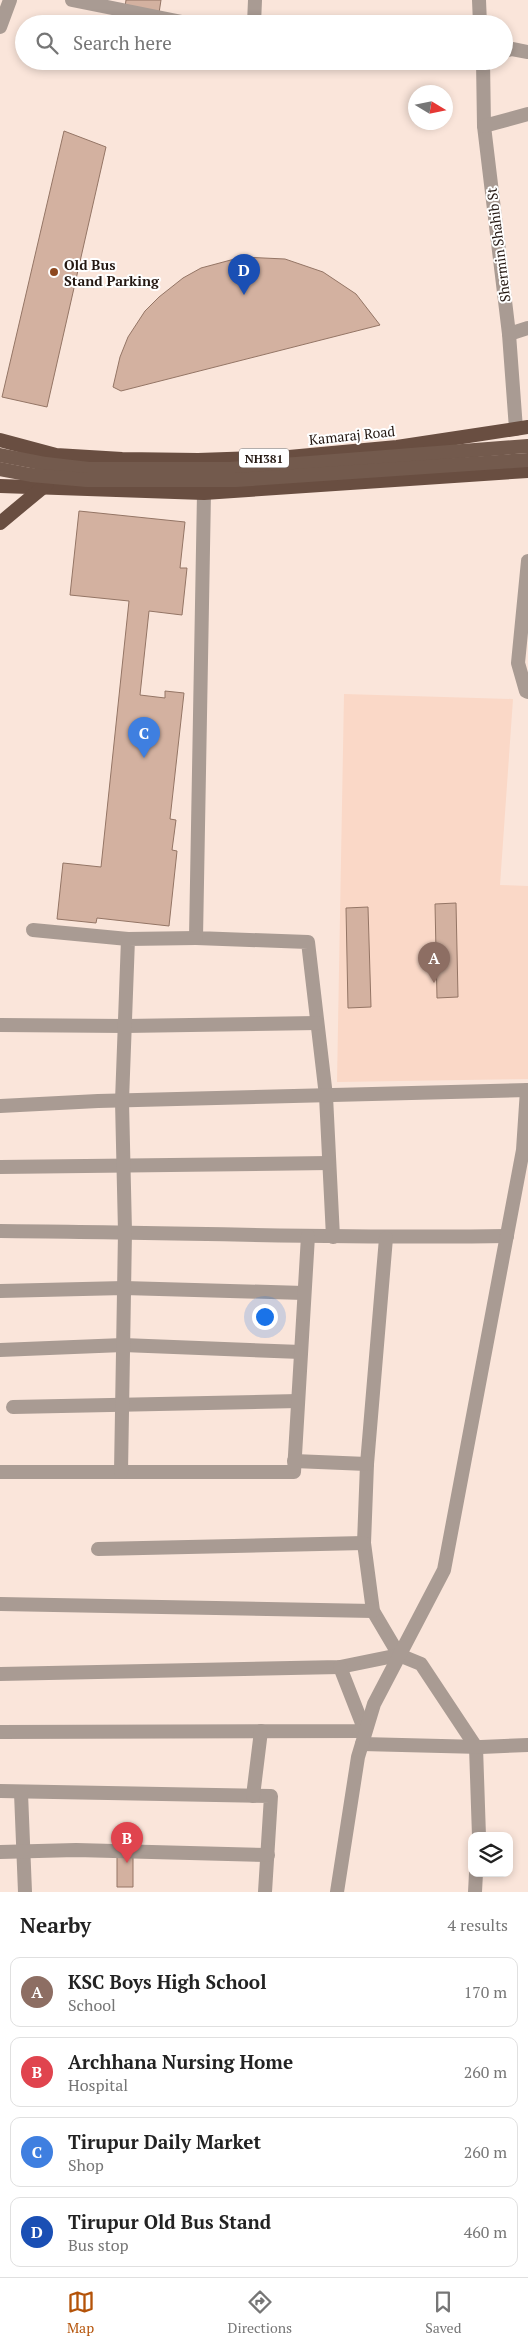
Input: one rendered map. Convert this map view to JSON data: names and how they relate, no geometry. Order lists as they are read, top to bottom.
{
  "streets": {
    "highway": ["Kamaraj Road", "NH381"],
    "street": ["Shermin Shahib St"]
  },
  "crossings": [
    ["Shermin Shahib St", "Kamaraj Road"]
  ],
  "places": ["Old Bus Stand Parking"],
  "north": "right",
  "page": {
    "search": "Search here",
    "pins": [
      "D",
      "C",
      "A",
      "B"
    ],
    "heading": ["Nearby", "4 results"],
    "list": [
      {
        "mark": "A",
        "name": "KSC Boys High School",
        "note": "School",
        "value": "170 m"
      },
      {
        "mark": "B",
        "name": "Archhana Nursing Home",
        "note": "Hospital",
        "value": "260 m"
      },
      {
        "mark": "C",
        "name": "Tirupur Daily Market",
        "note": "Shop",
        "value": "260 m"
      },
      {
        "mark": "D",
        "name": "Tirupur Old Bus Stand",
        "note": "Bus stop",
        "value": "460 m"
      }
    ],
    "nav": ["Map", "Directions", "Saved"]
  }
}
